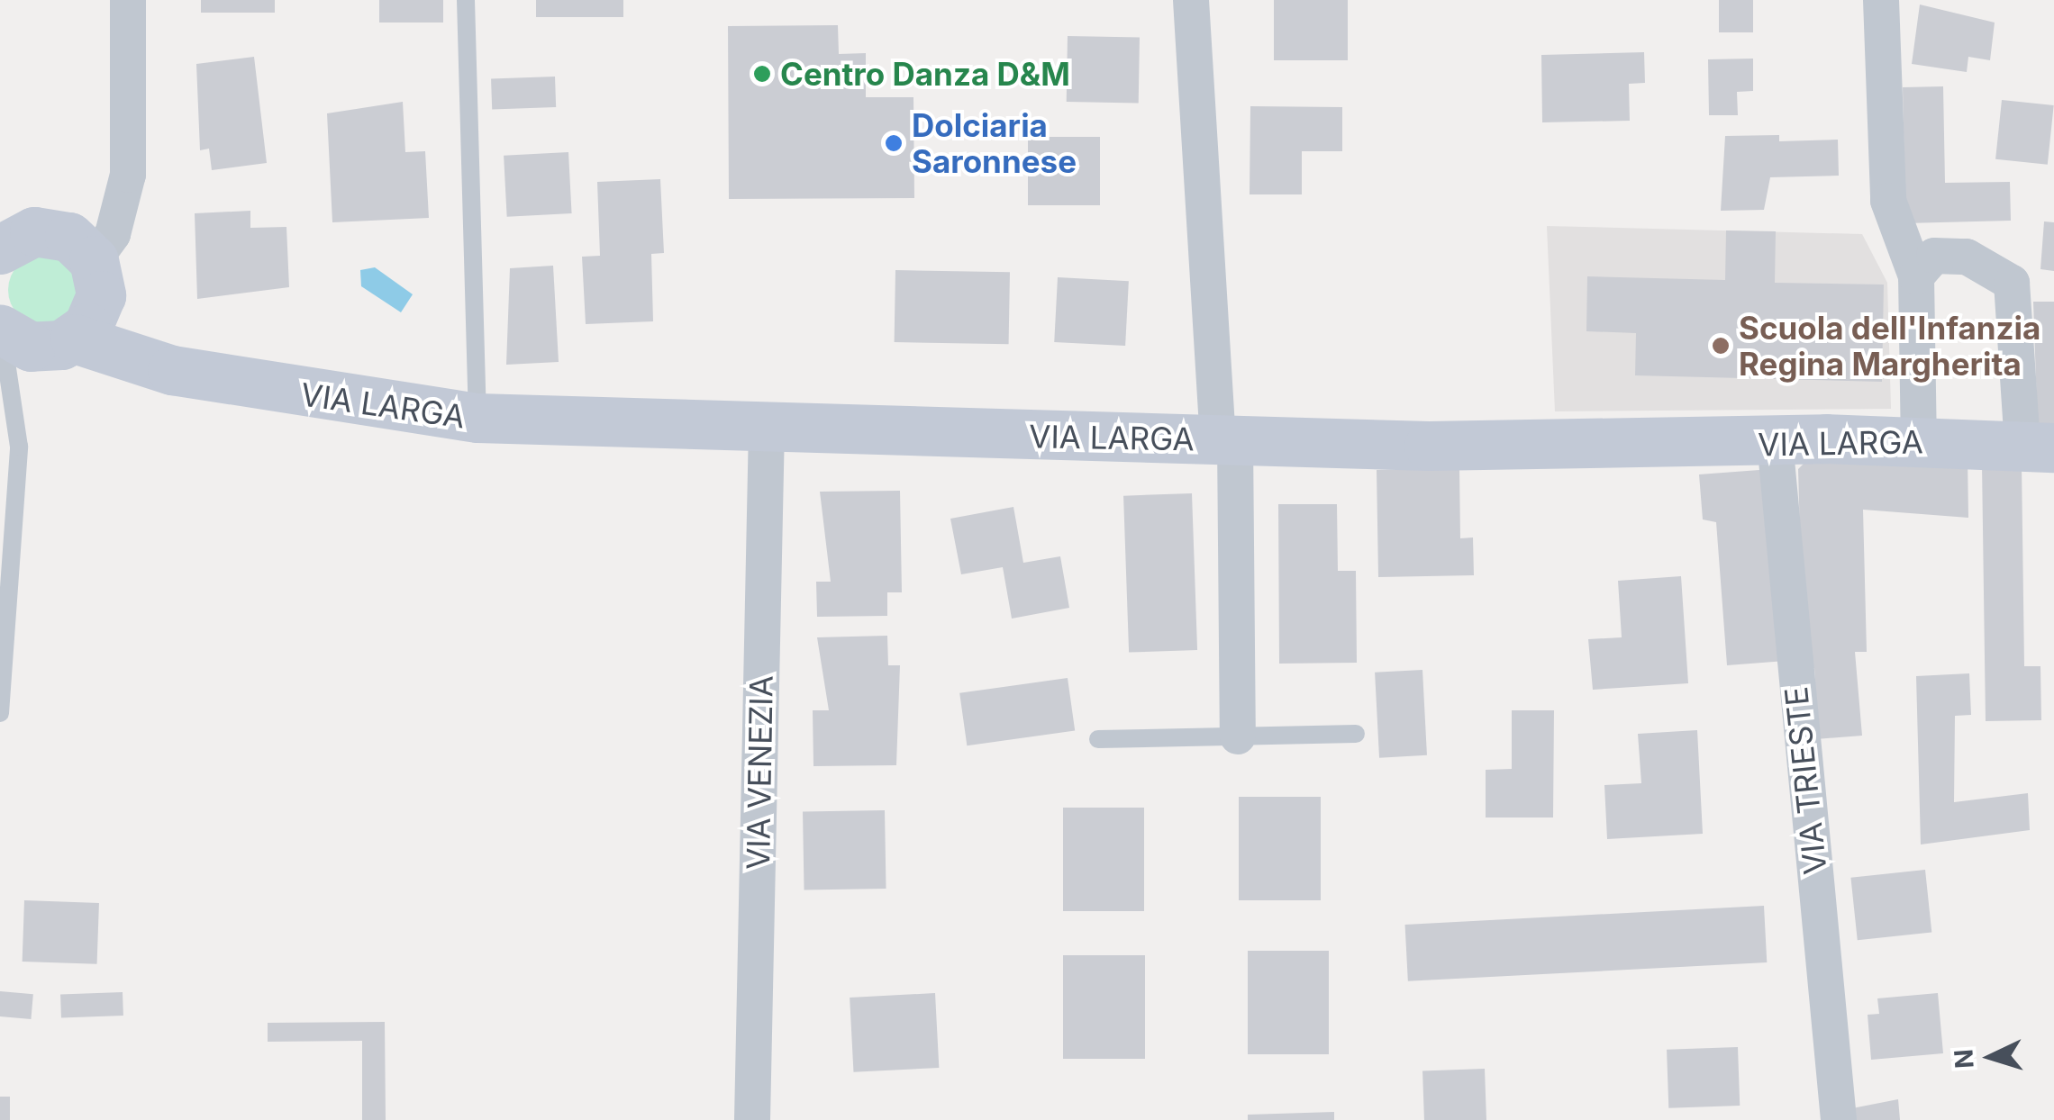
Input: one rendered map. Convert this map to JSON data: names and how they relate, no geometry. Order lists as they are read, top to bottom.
{
  "streets": {
    "street": ["VIA LARGA", "VIA VENEZIA", "VIA TRIESTE"]
  },
  "crossings": [
    ["VIA LARGA", "VIA VENEZIA"],
    ["VIA LARGA", "VIA TRIESTE"]
  ],
  "places": ["Centro Danza D&M", "Dolciaria Saronnese", "Scuola dell'Infanzia Regina Margherita"],
  "north": "left"
}
